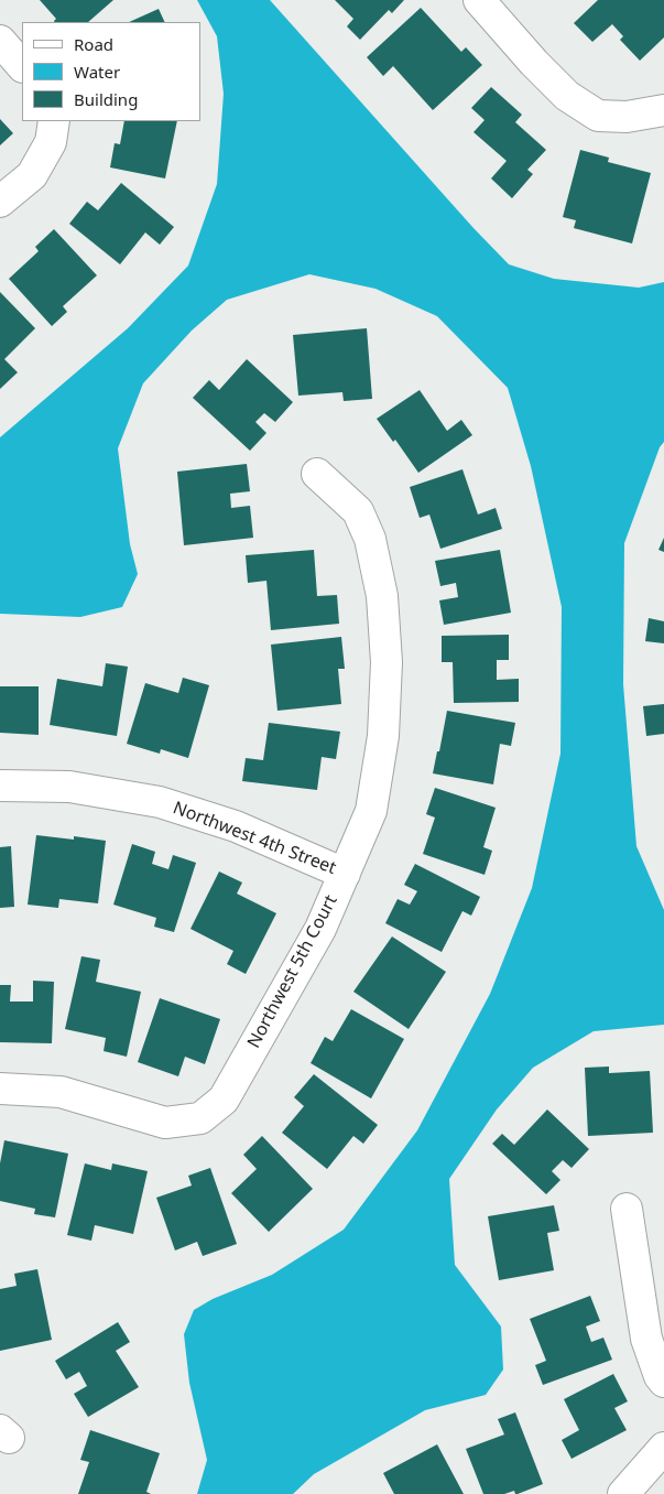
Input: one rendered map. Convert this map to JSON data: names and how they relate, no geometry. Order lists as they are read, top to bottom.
{
  "streets": {
    "street": ["Northwest 4th Street", "Northwest 5th Court"]
  },
  "crossings": [
    ["Northwest 4th Street", "Northwest 5th Court"]
  ],
  "legend": ["Road", "Water", "Building"]
}
